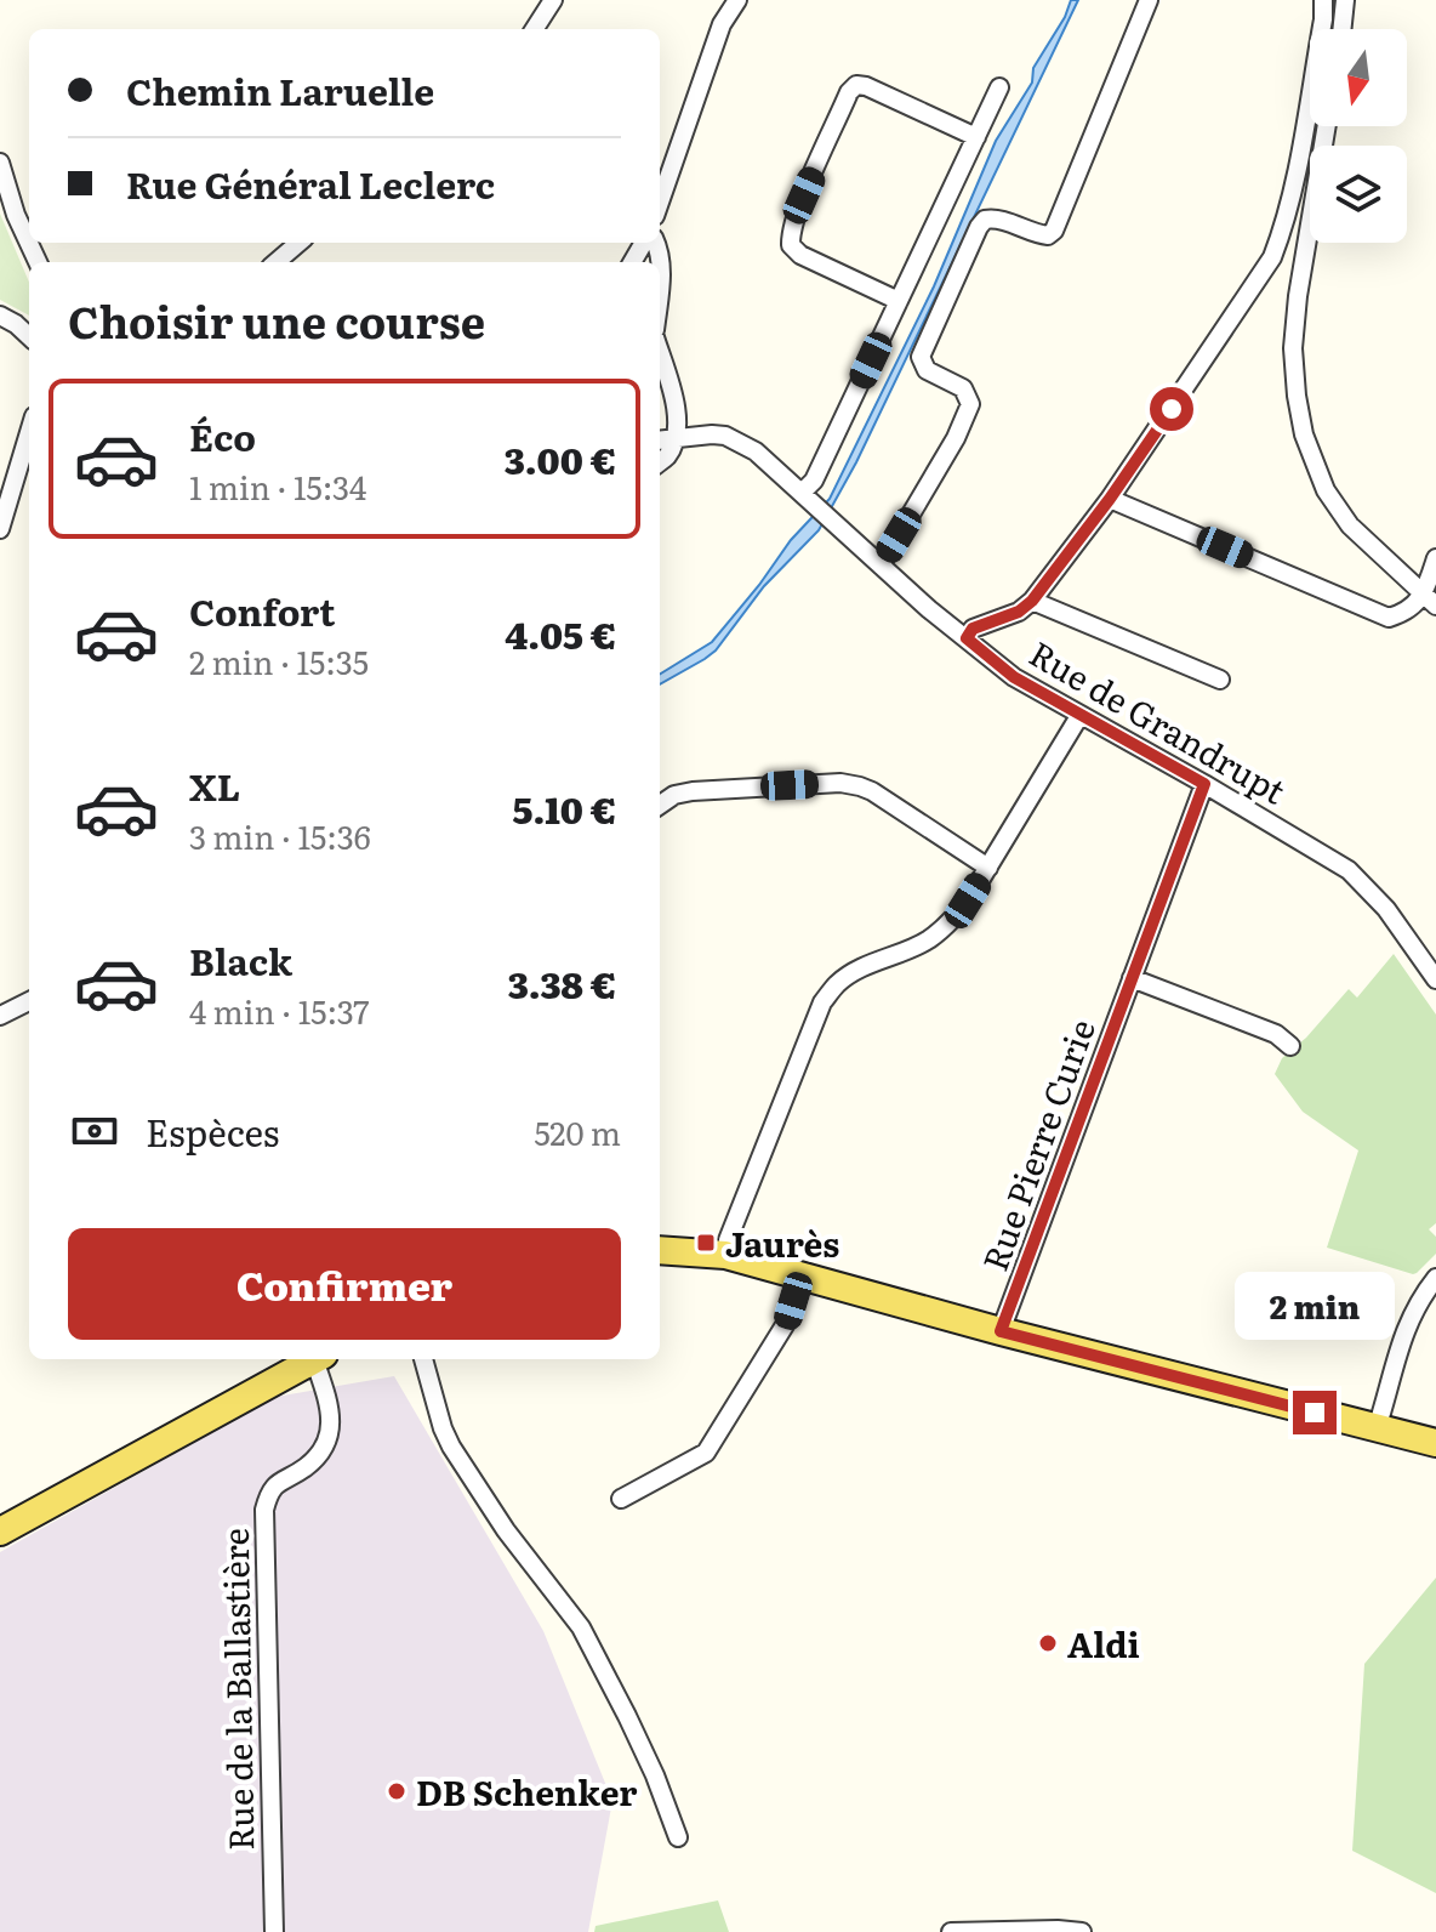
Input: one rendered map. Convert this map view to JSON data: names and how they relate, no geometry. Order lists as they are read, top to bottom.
{
  "streets": {
    "street": ["Rue de Grandrupt", "Rue Pierre Curie", "Rue de la Ballastière"]
  },
  "crossings": [
    ["Rue de Grandrupt", "Rue Pierre Curie"]
  ],
  "places": {
    "transit": ["Jaurès"],
    "other": ["Aldi", "DB Schenker"]
  },
  "north": "bottom",
  "page": {
    "banner": ["Chemin Laruelle", "Rue Général Leclerc"],
    "heading": "Choisir une course",
    "list": [
      {
        "name": "Éco",
        "note": "1 min · 15:34",
        "value": "3.00 €"
      },
      {
        "name": "Confort",
        "note": "2 min · 15:35",
        "value": "4.05 €"
      },
      {
        "name": "XL",
        "note": "3 min · 15:36",
        "value": "5.10 €"
      },
      {
        "name": "Black",
        "note": "4 min · 15:37",
        "value": "3.38 €"
      }
    ],
    "pay": ["Espèces", "520 m"],
    "buttons": "Confirmer",
    "bubble": "2 min"
  }
}
